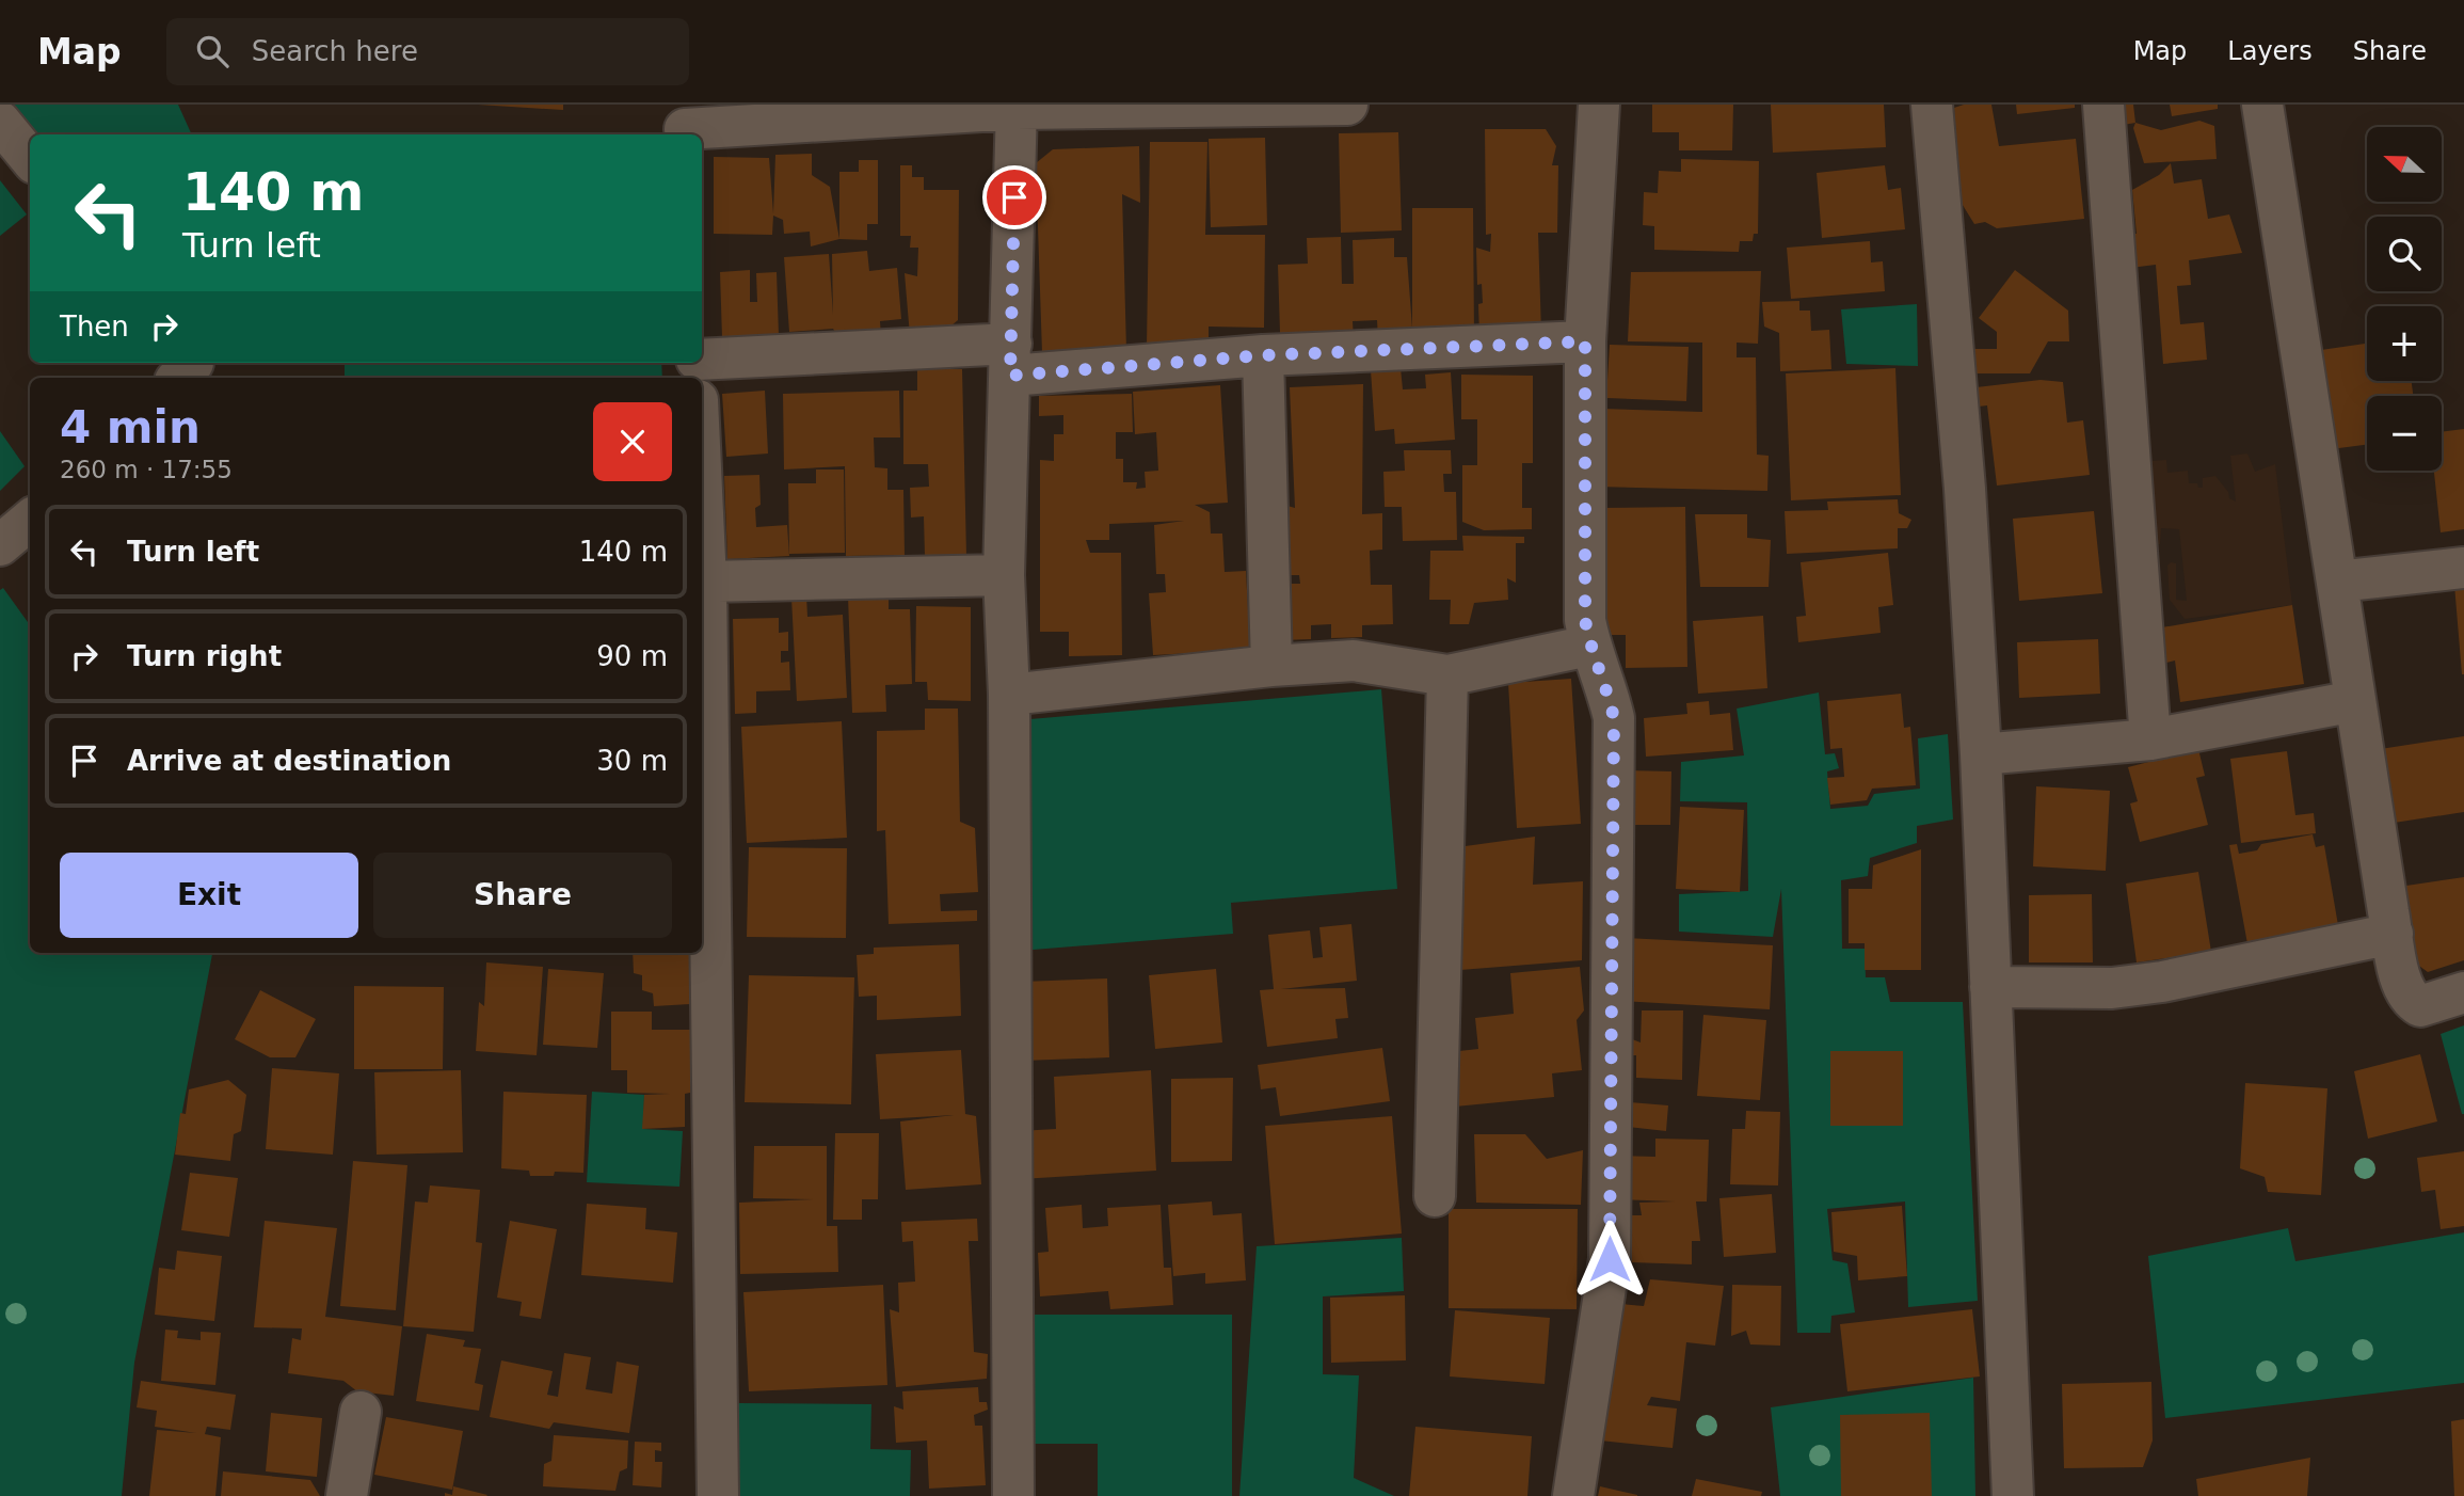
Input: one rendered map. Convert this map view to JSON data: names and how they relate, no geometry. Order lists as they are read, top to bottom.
{
  "north": "left",
  "page": {
    "header": "Map",
    "search": "Search here",
    "nav": ["Map", "Layers", "Share"],
    "map_buttons": ["+", "−"],
    "turn": ["140 m", "Turn left"],
    "then": "Then",
    "heading": ["4 min", "260 m · 17:55"],
    "list": [
      {
        "name": "Turn left",
        "value": "140 m"
      },
      {
        "name": "Turn right",
        "value": "90 m"
      },
      {
        "name": "Arrive at destination",
        "value": "30 m"
      }
    ],
    "buttons": ["Exit", "Share"]
  }
}
